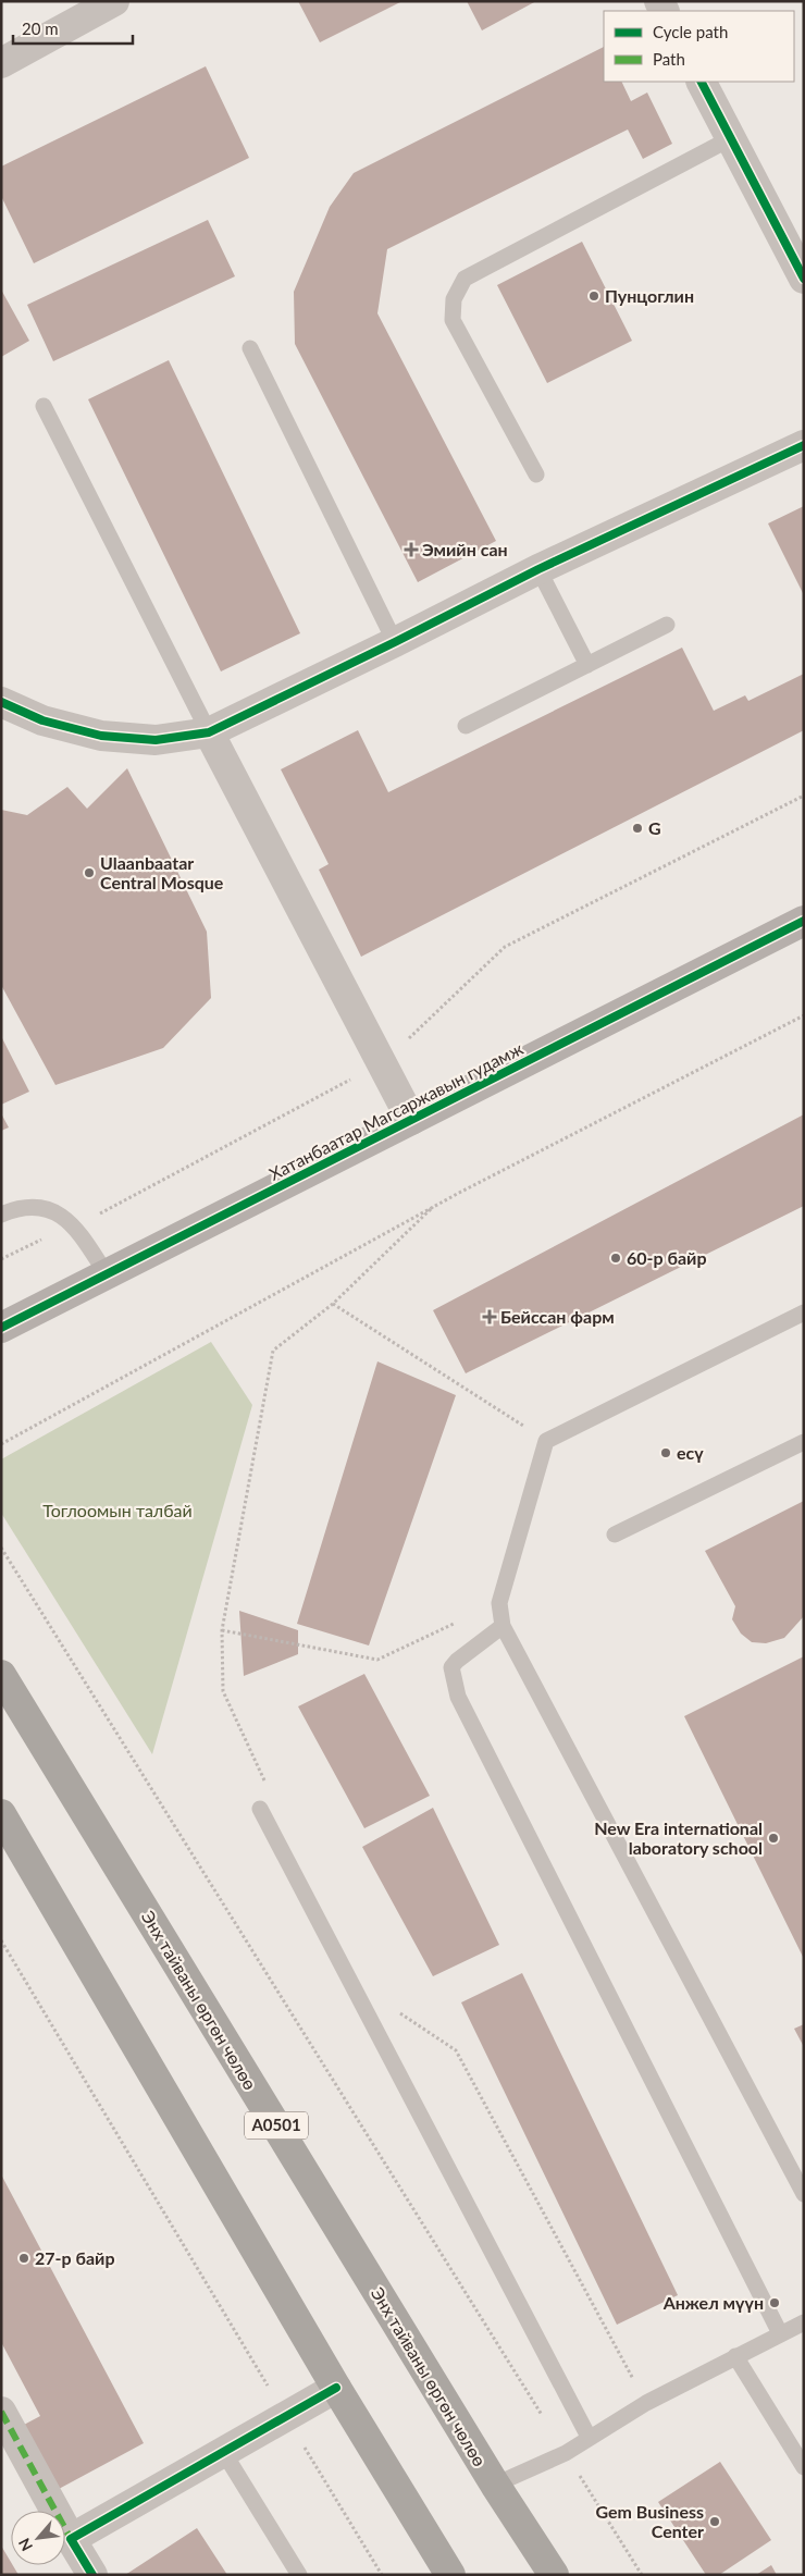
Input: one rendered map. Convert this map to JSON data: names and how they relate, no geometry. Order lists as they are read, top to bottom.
{
  "streets": {
    "highway": ["Энх тайваны өргөн чөлөө", "A0501"],
    "street": ["Хатанбаатар Магсаржавын гудамж"]
  },
  "parks": ["Тоглоомын талбай"],
  "places": {
    "other": [
      "Пунцоглин",
      "G",
      "Ulaanbaatar Central Mosque",
      "60-р байр",
      "есү",
      "New Era international laboratory school",
      "27-р байр",
      "Анжел мүүн",
      "Gem Business Center"
    ],
    "health": ["Эмийн сан", "Бейссан фарм"]
  },
  "legend": ["Cycle path", "Path"],
  "scale_bar": "20 m",
  "north": "bottom left"
}
